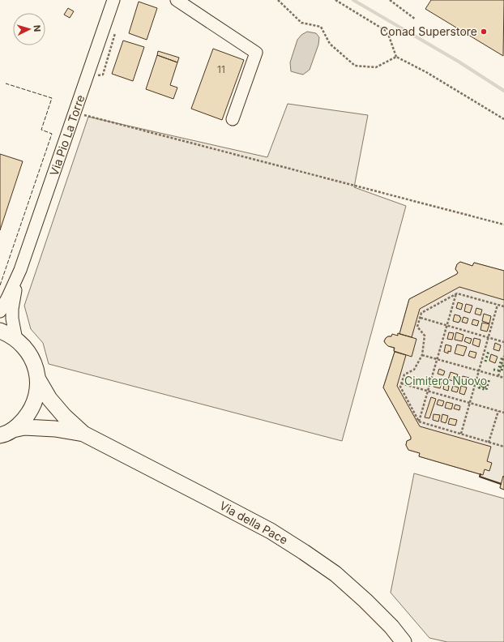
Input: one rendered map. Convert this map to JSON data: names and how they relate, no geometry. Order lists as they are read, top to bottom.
{
  "streets": {
    "main road": ["Via della Pace"],
    "street": ["Via Pio La Torre"]
  },
  "parks": ["Cimitero Nuovo"],
  "places": ["Conad Superstore"],
  "house_numbers": ["11"],
  "north": "right"
}
